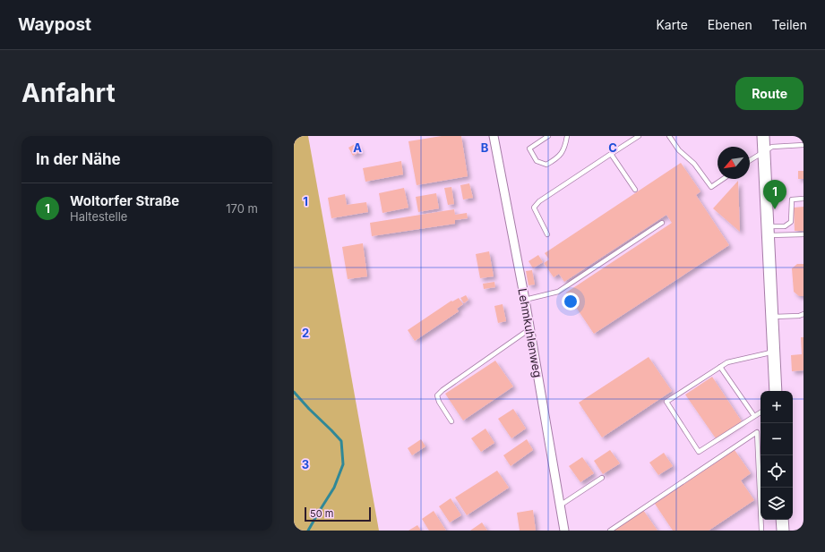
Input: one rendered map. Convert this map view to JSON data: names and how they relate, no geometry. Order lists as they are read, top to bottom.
{
  "streets": {
    "street": ["Lehmkuhlenweg"]
  },
  "scale_bar": "50 m",
  "north": "bottom left",
  "page": {
    "header": "Waypost",
    "nav": ["Karte", "Ebenen", "Teilen"],
    "buttons": "Route",
    "title": "Anfahrt",
    "heading": "In der Nähe",
    "pins": "1",
    "list": [
      {
        "mark": "1",
        "name": "Woltorfer Straße",
        "note": "Haltestelle",
        "value": "170 m"
      }
    ],
    "map_buttons": ["+", "−"],
    "scale": "50 m"
  },
  "grid": {
    "columns": ["A", "B", "C"],
    "rows": ["1", "2", "3"]
  }
}
